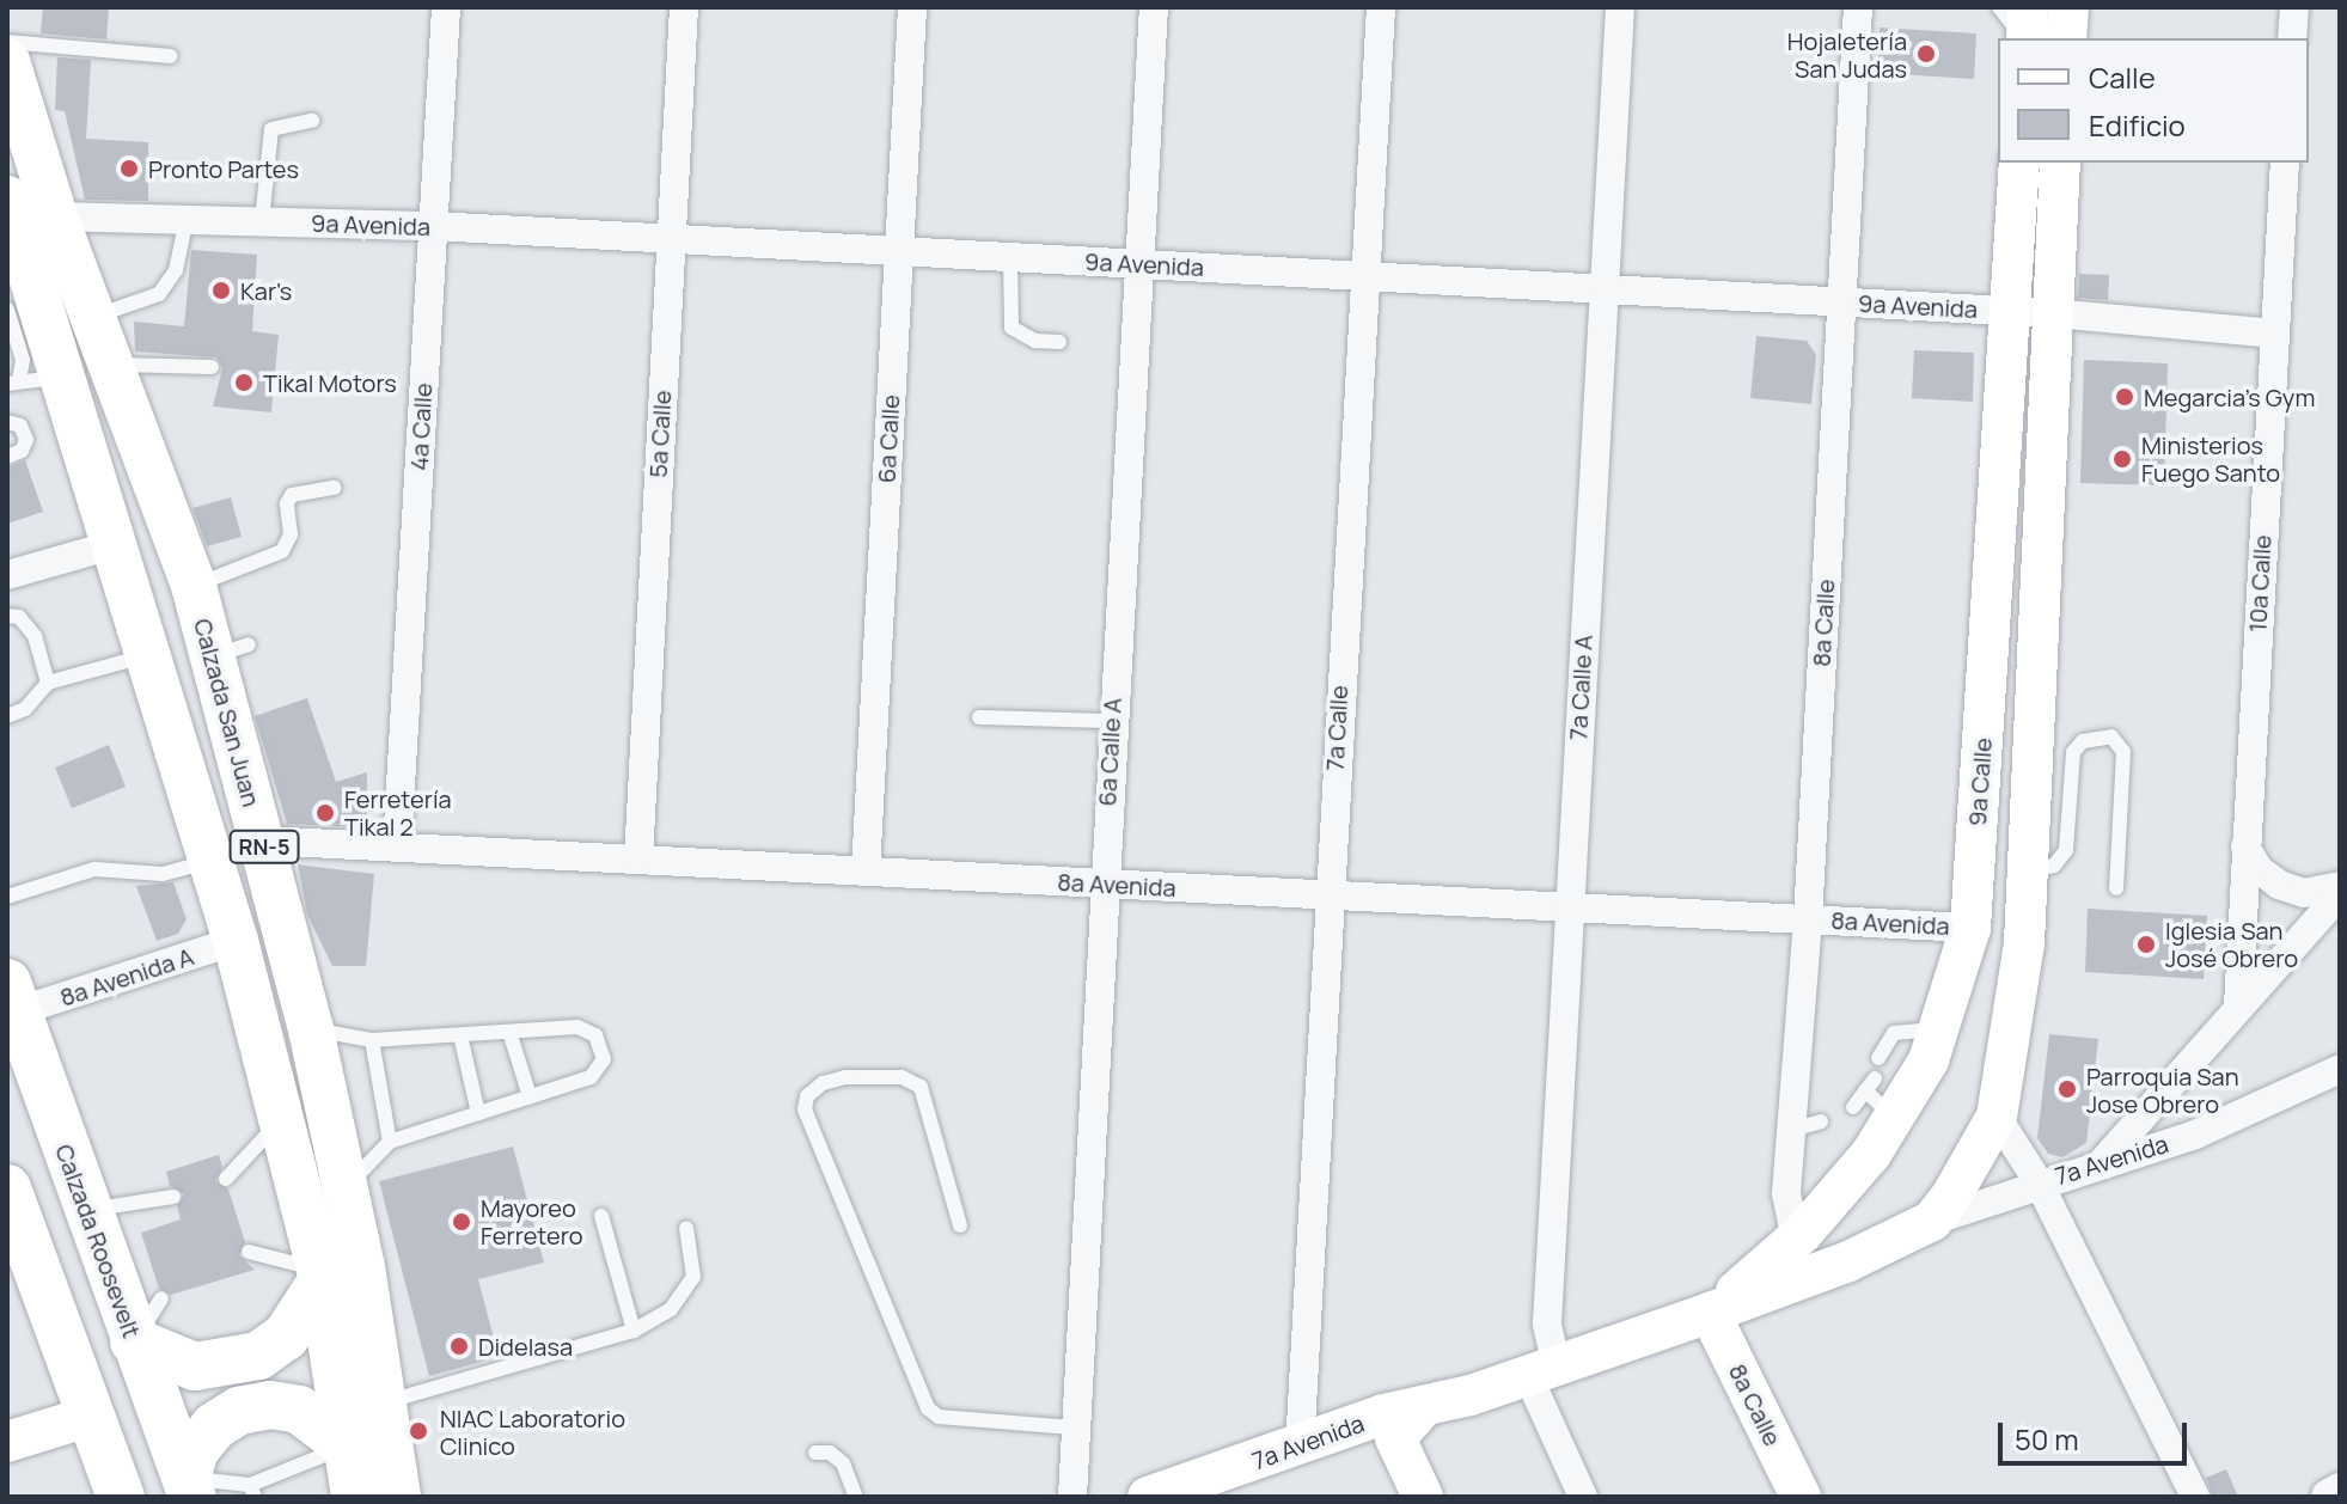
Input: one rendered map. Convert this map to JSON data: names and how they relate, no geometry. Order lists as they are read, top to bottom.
{
  "streets": {
    "highway": ["Calzada Roosevelt"],
    "main road": [
      "8a Calle",
      "Calzada San Juan",
      "9a Calle",
      "RN-5",
      "7a Avenida"
    ],
    "street": [
      "9a Avenida",
      "4a Calle",
      "5a Calle",
      "6a Calle",
      "10a Calle",
      "7a Calle A",
      "7a Calle",
      "6a Calle A",
      "8a Avenida",
      "8a Avenida A"
    ]
  },
  "crossings": [
    ["9a Avenida", "4a Calle"],
    ["9a Avenida", "5a Calle"],
    ["9a Avenida", "6a Calle"],
    ["9a Avenida", "10a Calle"],
    ["9a Avenida", "8a Calle"],
    ["9a Avenida", "7a Calle A"],
    ["9a Avenida", "Calzada San Juan"],
    ["9a Avenida", "7a Calle"],
    ["9a Avenida", "6a Calle A"],
    ["9a Avenida", "9a Calle"],
    ["4a Calle", "8a Avenida"],
    ["5a Calle", "8a Avenida"],
    ["6a Calle", "8a Avenida"],
    ["8a Calle", "9a Calle"],
    ["8a Calle", "8a Avenida"],
    ["8a Calle", "7a Avenida"],
    ["7a Calle A", "8a Avenida"],
    ["7a Calle A", "7a Avenida"],
    ["Calzada San Juan", "8a Avenida"],
    ["Calzada San Juan", "8a Avenida A"],
    ["7a Calle", "8a Avenida"],
    ["7a Calle", "7a Avenida"],
    ["6a Calle A", "8a Avenida"],
    ["9a Calle", "8a Avenida"],
    ["9a Calle", "7a Avenida"],
    ["8a Avenida A", "Calzada Roosevelt"]
  ],
  "places": [
    "Hojaletería San Judas",
    "Pronto Partes",
    "Kar's",
    "Tikal Motors",
    "Megarcia's Gym",
    "Ministerios Fuego Santo",
    "Ferretería Tikal 2",
    "Iglesia San José Obrero",
    "Parroquia San Jose Obrero",
    "Mayoreo Ferretero",
    "Didelasa",
    "NIAC Laboratorio Clinico"
  ],
  "legend": ["Calle", "Edificio"],
  "scale_bar": "50 m"
}
